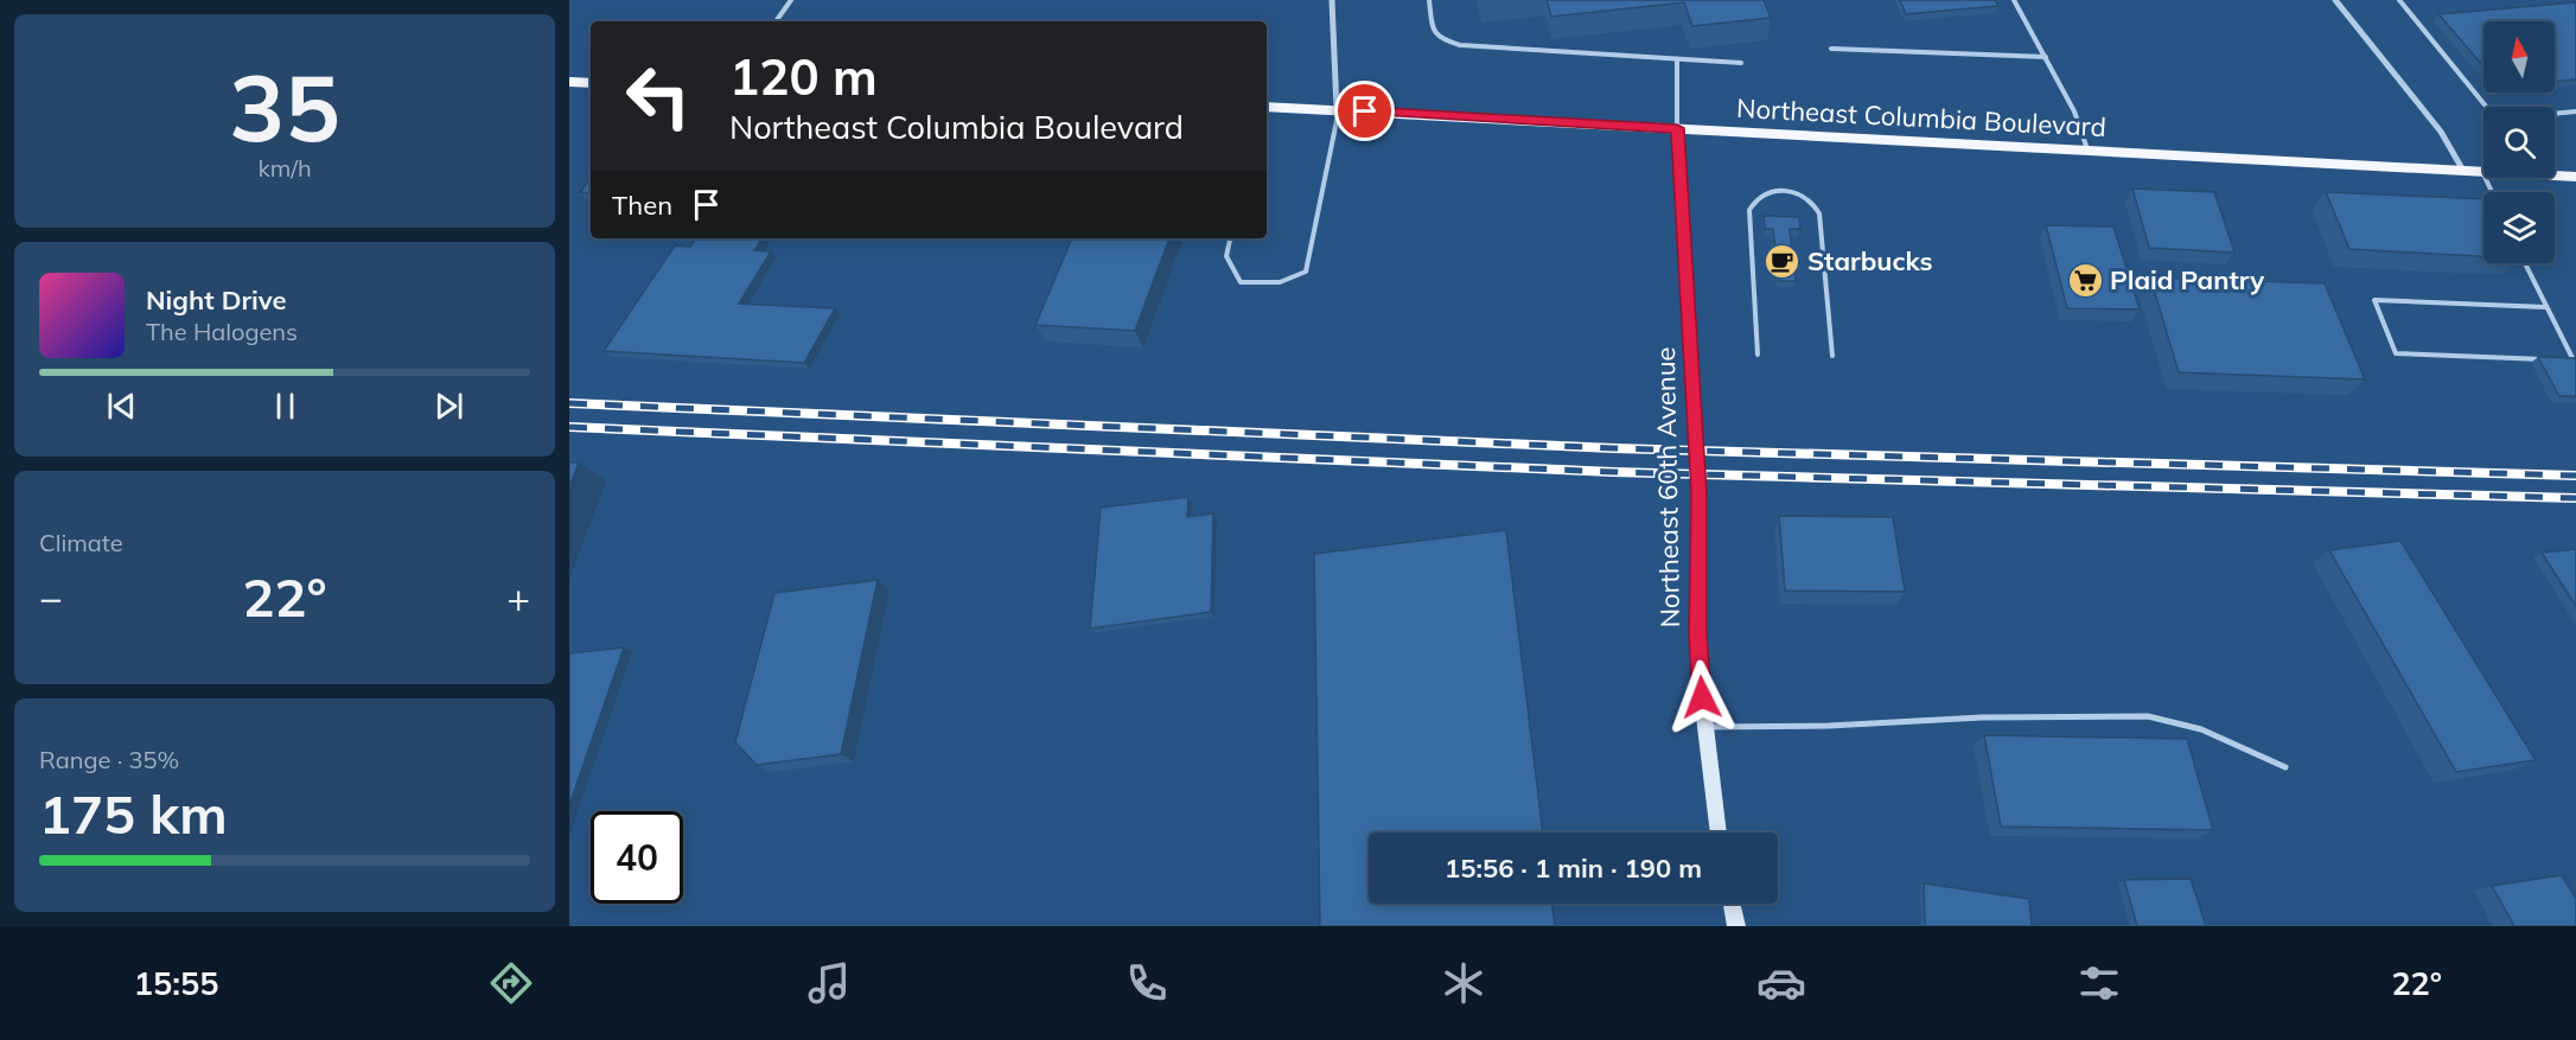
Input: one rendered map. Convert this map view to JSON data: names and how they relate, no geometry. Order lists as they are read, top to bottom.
{
  "streets": {
    "main road": ["Northeast Columbia Boulevard"],
    "street": ["Northeast 60th Avenue"]
  },
  "crossings": [
    ["Northeast Columbia Boulevard", "Northeast 60th Avenue"]
  ],
  "places": {
    "cafe": ["Starbucks"],
    "supermarket": ["Plaid Pantry"]
  },
  "north": "top",
  "page": {
    "tile": [
      ["35", "km/h"],
      "Climate",
      ["Range · 35%", "175 km"]
    ],
    "turn": ["120 m", "Northeast Columbia Boulevard"],
    "then": "Then",
    "song": ["Night Drive", "The Halogens"],
    "heat": ["−", "22°", "+"],
    "limit": "40",
    "trip": "15:56 · 1 min · 190 m",
    "tabs": ["15:55", "22°"]
  }
}
